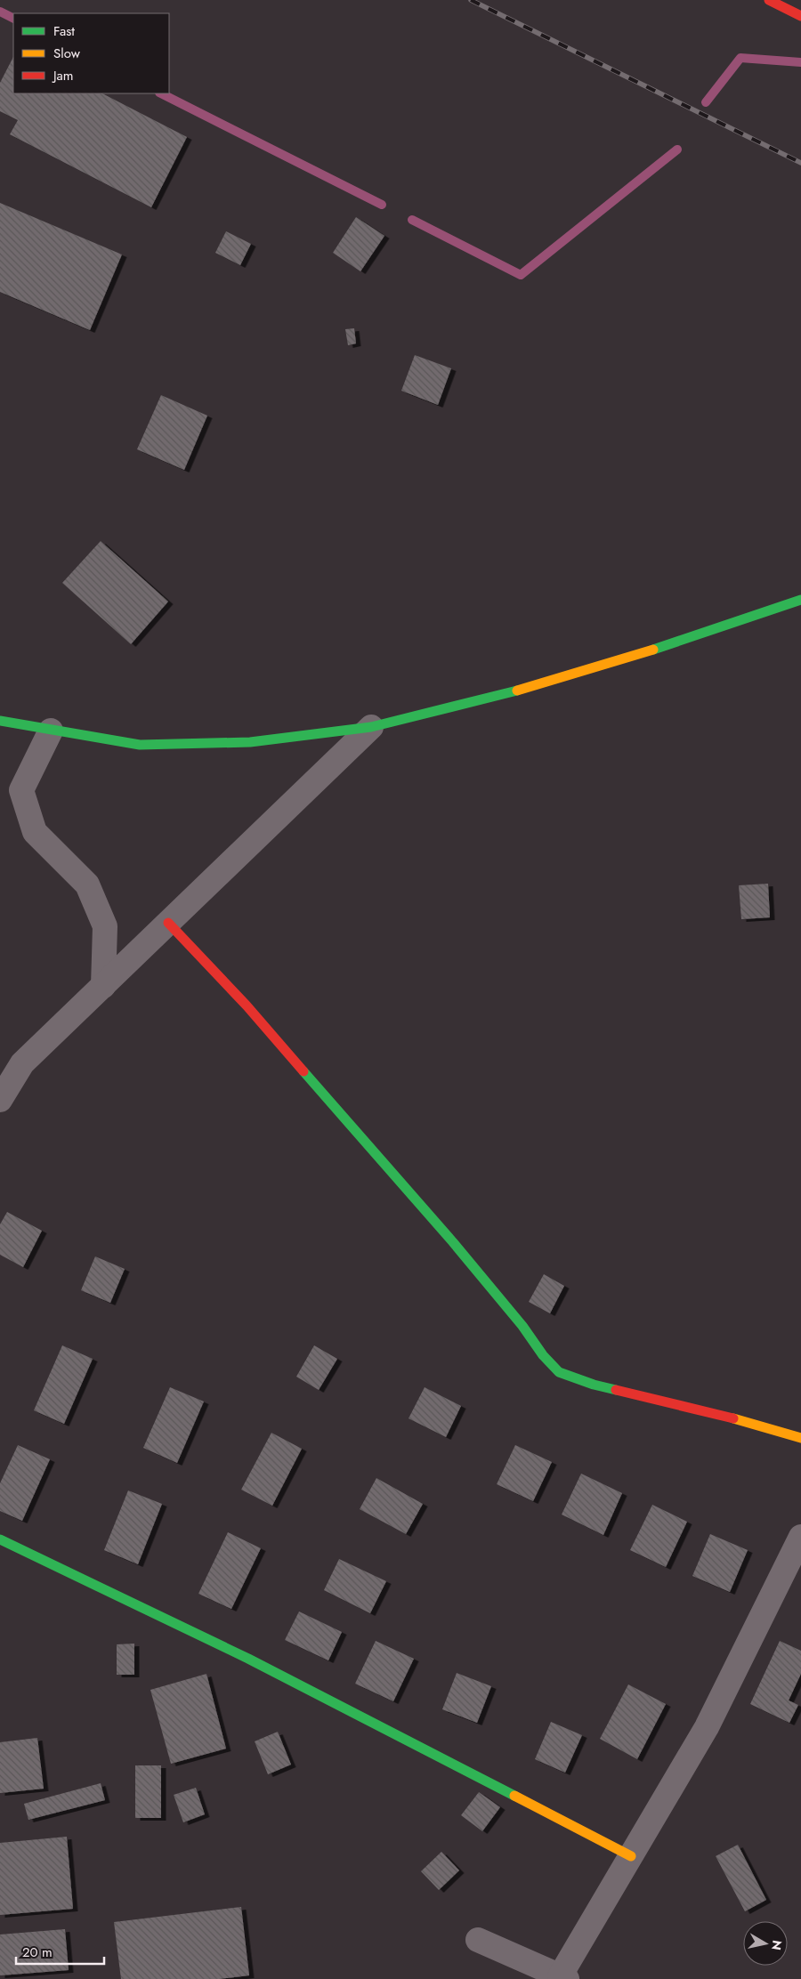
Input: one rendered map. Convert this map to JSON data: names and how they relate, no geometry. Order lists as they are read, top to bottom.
{
  "legend": ["Fast", "Slow", "Jam"],
  "scale_bar": "20 m",
  "north": "right"
}
